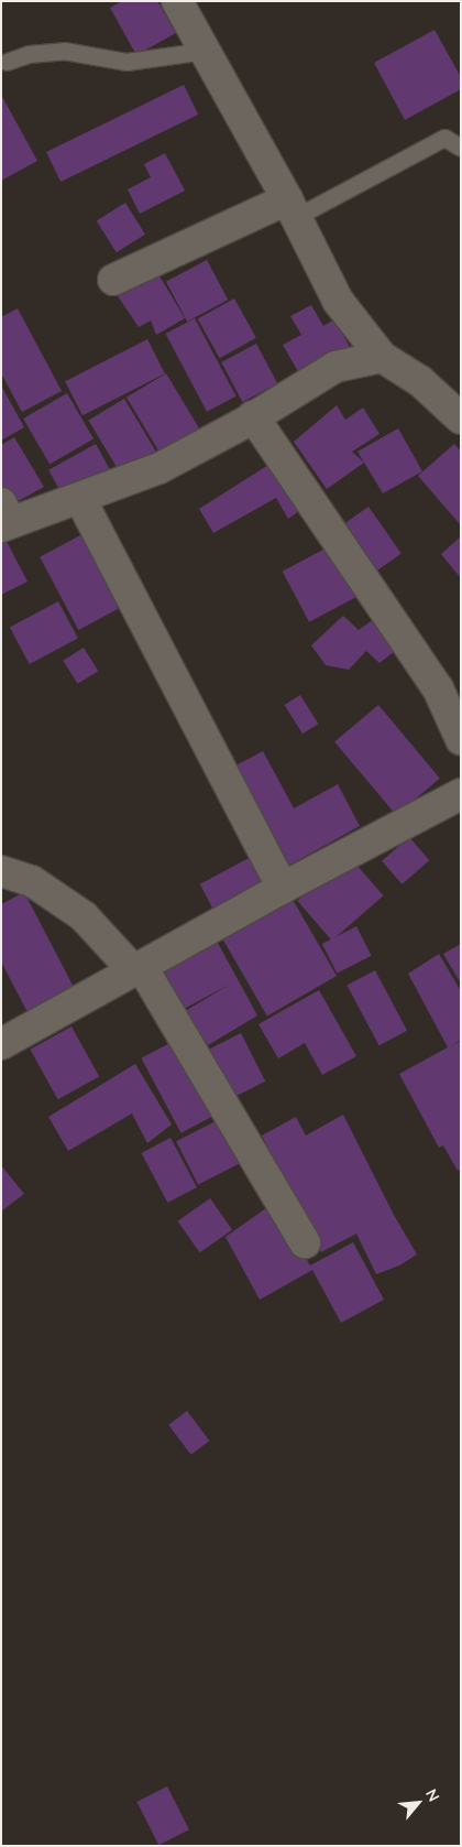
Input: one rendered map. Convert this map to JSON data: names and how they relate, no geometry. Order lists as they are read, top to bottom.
{
  "north": "top right"
}
